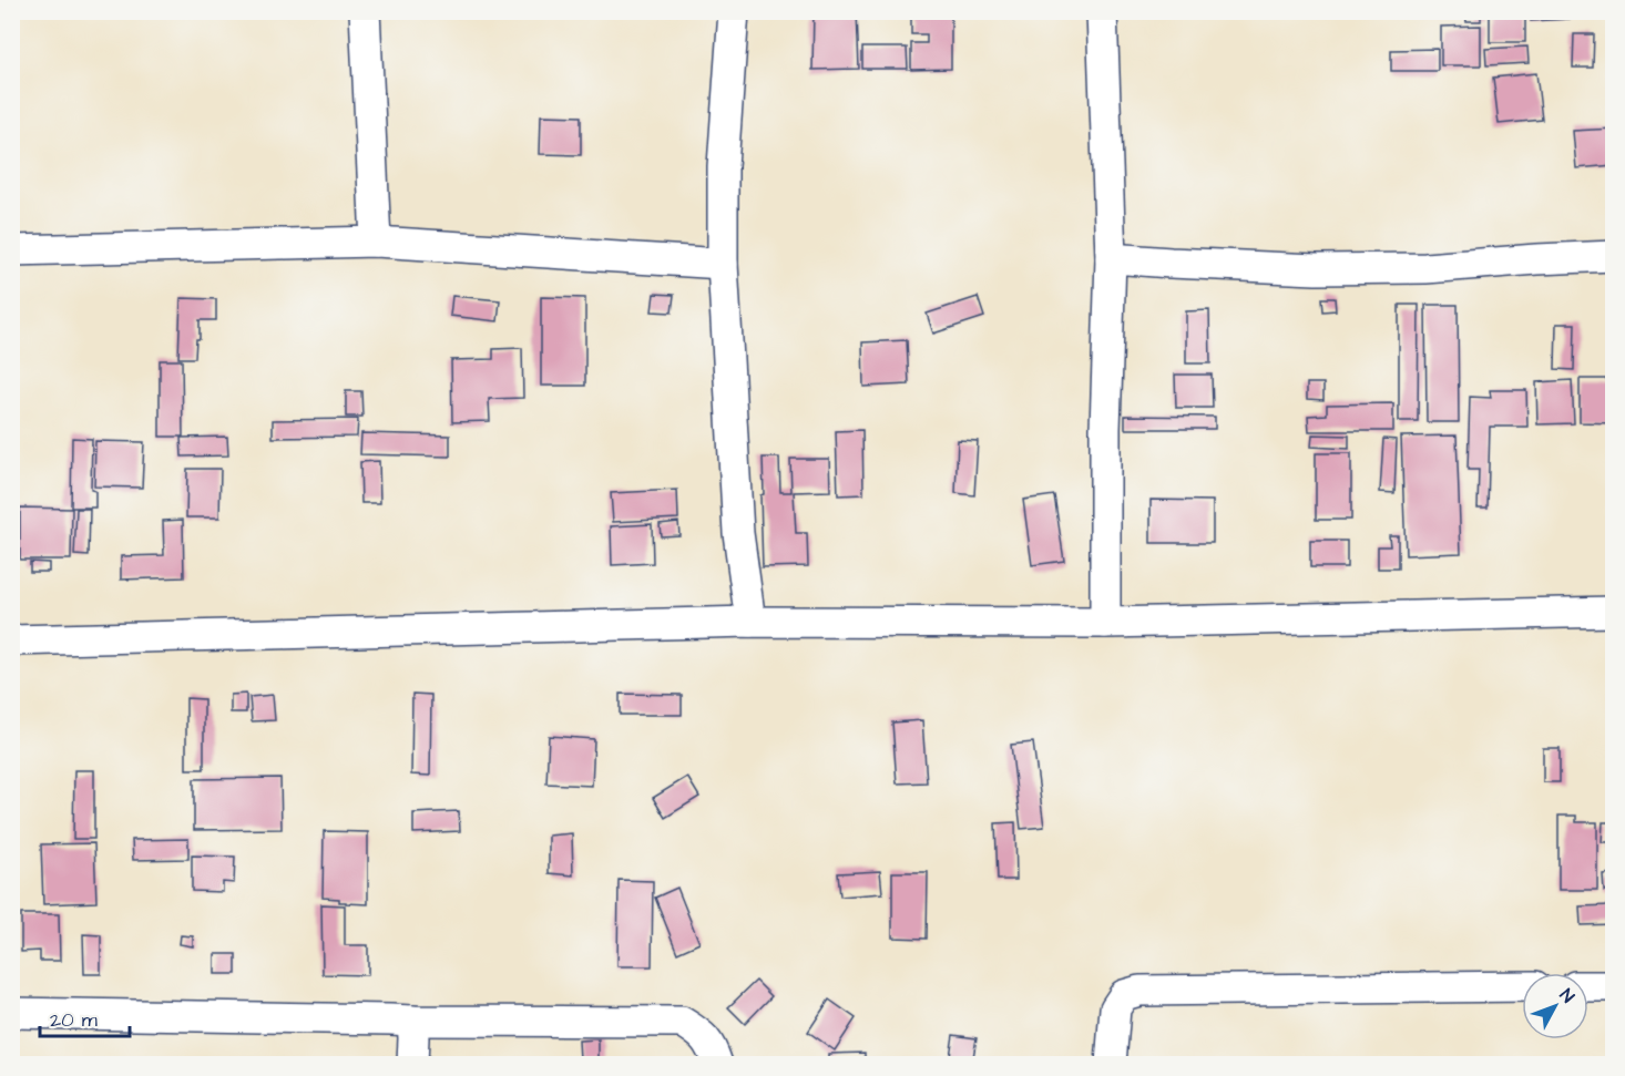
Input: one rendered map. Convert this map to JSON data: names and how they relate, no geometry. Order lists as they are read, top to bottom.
{
  "scale_bar": "20 m",
  "north": "top right"
}
